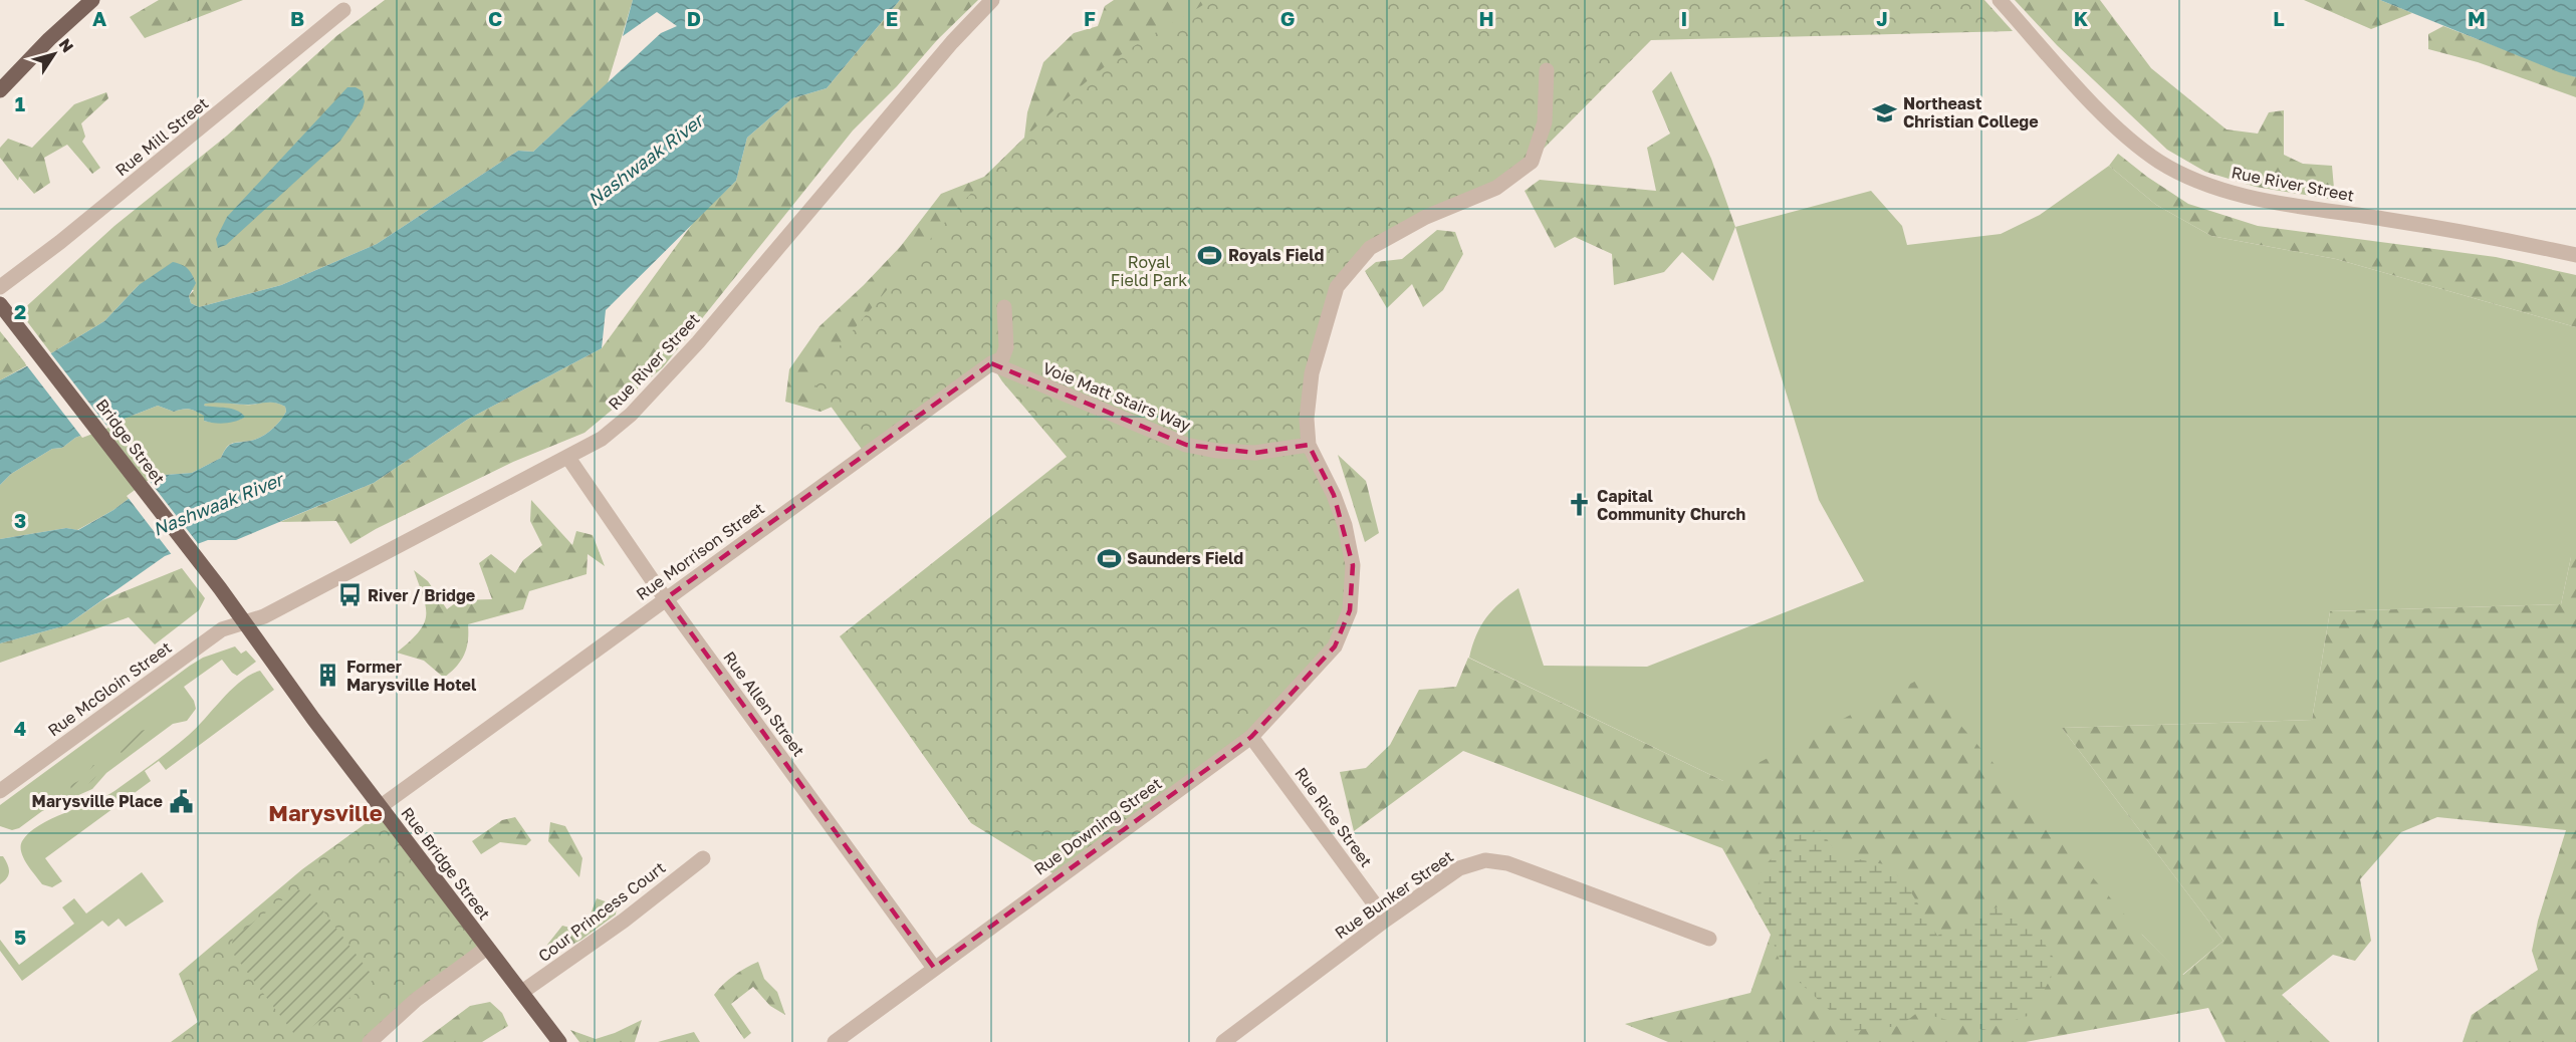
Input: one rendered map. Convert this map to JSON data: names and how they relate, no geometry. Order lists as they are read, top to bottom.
{
  "streets": {
    "main road": ["Bridge Street", "Rue Bridge Street"],
    "street": [
      "Rue Mill Street",
      "Rue River Street",
      "Voie Matt Stairs Way",
      "Rue Morrison Street",
      "Rue McGloin Street",
      "Rue Allen Street",
      "Rue Rice Street",
      "Rue Downing Street",
      "Rue Bunker Street",
      "Cour Princess Court"
    ]
  },
  "crossings": [
    ["Rue River Street", "Rue McGloin Street"],
    ["Rue River Street", "Rue Allen Street"],
    ["Rue River Street", "Rue Bridge Street"],
    ["Voie Matt Stairs Way", "Rue Morrison Street"],
    ["Voie Matt Stairs Way", "Rue Downing Street"],
    ["Bridge Street", "Rue Bridge Street"],
    ["Rue Morrison Street", "Rue Allen Street"],
    ["Rue Morrison Street", "Rue Bridge Street"],
    ["Rue McGloin Street", "Rue Bridge Street"],
    ["Rue Allen Street", "Rue Downing Street"],
    ["Rue Rice Street", "Rue Downing Street"],
    ["Rue Rice Street", "Rue Bunker Street"],
    ["Rue Bridge Street", "Cour Princess Court"]
  ],
  "districts": ["Marysville"],
  "water": ["Nashwaak River"],
  "parks": ["Royal Field Park"],
  "places": {
    "school or university": ["Northeast Christian College"],
    "sports": ["Royals Field", "Saunders Field"],
    "church": ["Capital Community Church"],
    "bus stop": ["River / Bridge"],
    "building": ["Former Marysville Hotel"],
    "public building": ["Marysville Place"]
  },
  "north": "top right",
  "grid": {
    "columns": [
      "A",
      "B",
      "C",
      "D",
      "E",
      "F",
      "G",
      "H",
      "I",
      "J",
      "K",
      "L",
      "M"
    ],
    "rows": [
      "1",
      "2",
      "3",
      "4",
      "5"
    ]
  }
}
